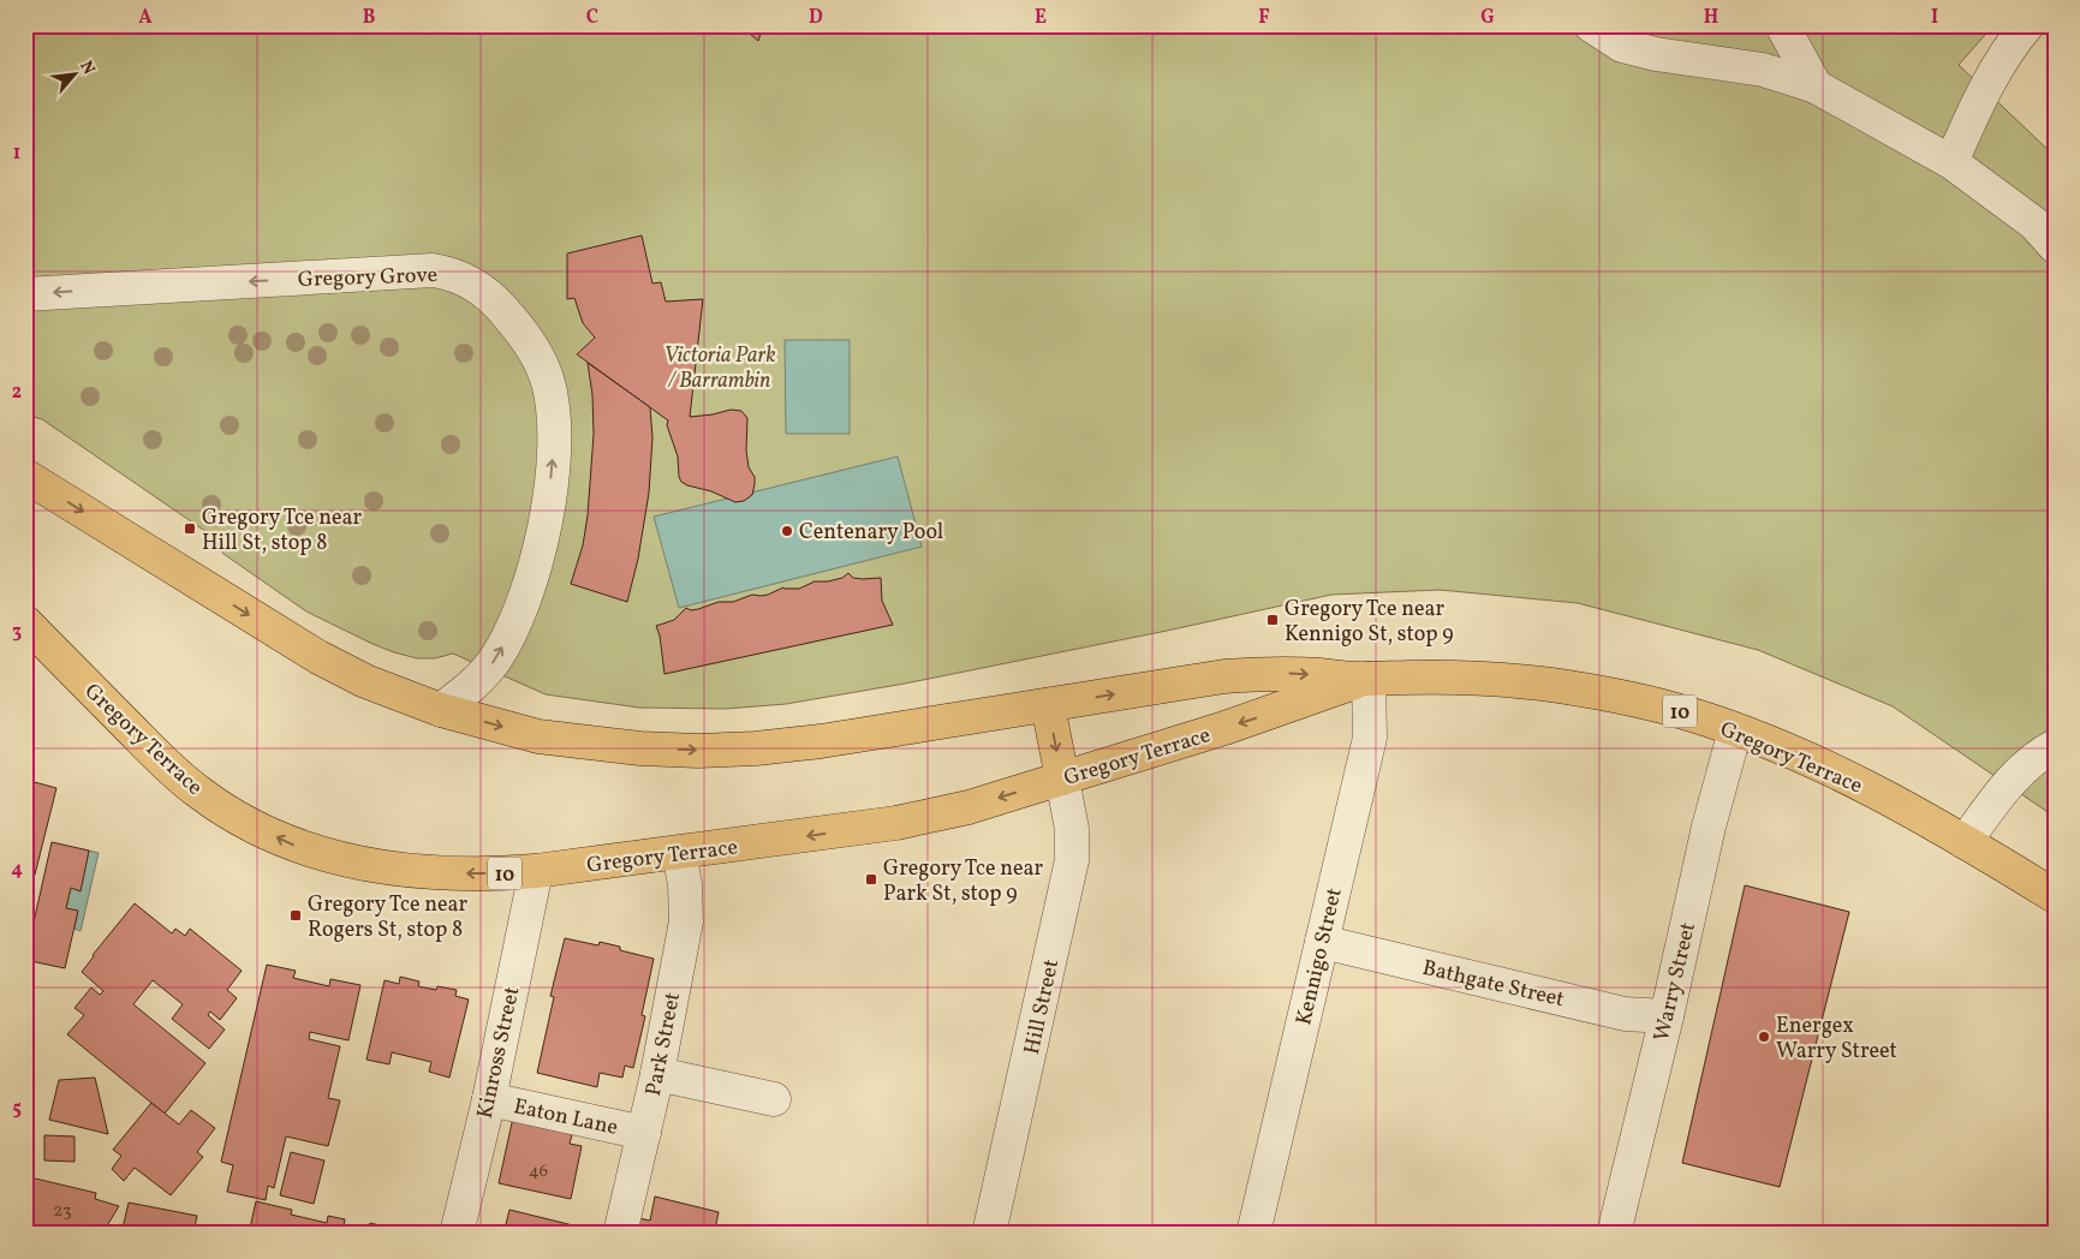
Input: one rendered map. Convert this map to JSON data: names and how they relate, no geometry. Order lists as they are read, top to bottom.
{
  "streets": {
    "main road": ["10", "Gregory Terrace"],
    "street": [
      "Gregory Grove",
      "Kennigo Street",
      "Warry Street",
      "Bathgate Street",
      "Hill Street",
      "Park Street",
      "Kinross Street",
      "Eaton Lane"
    ]
  },
  "crossings": [
    ["Gregory Grove", "Gregory Terrace"],
    ["Gregory Terrace", "Kennigo Street"],
    ["Gregory Terrace", "Warry Street"],
    ["Gregory Terrace", "Hill Street"],
    ["Gregory Terrace", "Park Street"],
    ["Gregory Terrace", "Kinross Street"],
    ["Kennigo Street", "Bathgate Street"],
    ["Warry Street", "Bathgate Street"],
    ["Park Street", "Eaton Lane"],
    ["Kinross Street", "Eaton Lane"]
  ],
  "parks": ["Victoria Park / Barrambin"],
  "places": {
    "transit": [
      "Gregory Tce near Hill St, stop 8",
      "Gregory Tce near Kennigo St, stop 9",
      "Gregory Tce near Park St, stop 9",
      "Gregory Tce near Rogers St, stop 8"
    ],
    "other": ["Centenary Pool", "Energex Warry Street"]
  },
  "house_numbers": ["46", "23"],
  "north": "top right",
  "grid": {
    "columns": [
      "A",
      "B",
      "C",
      "D",
      "E",
      "F",
      "G",
      "H",
      "I"
    ],
    "rows": [
      "1",
      "2",
      "3",
      "4",
      "5"
    ]
  }
}
